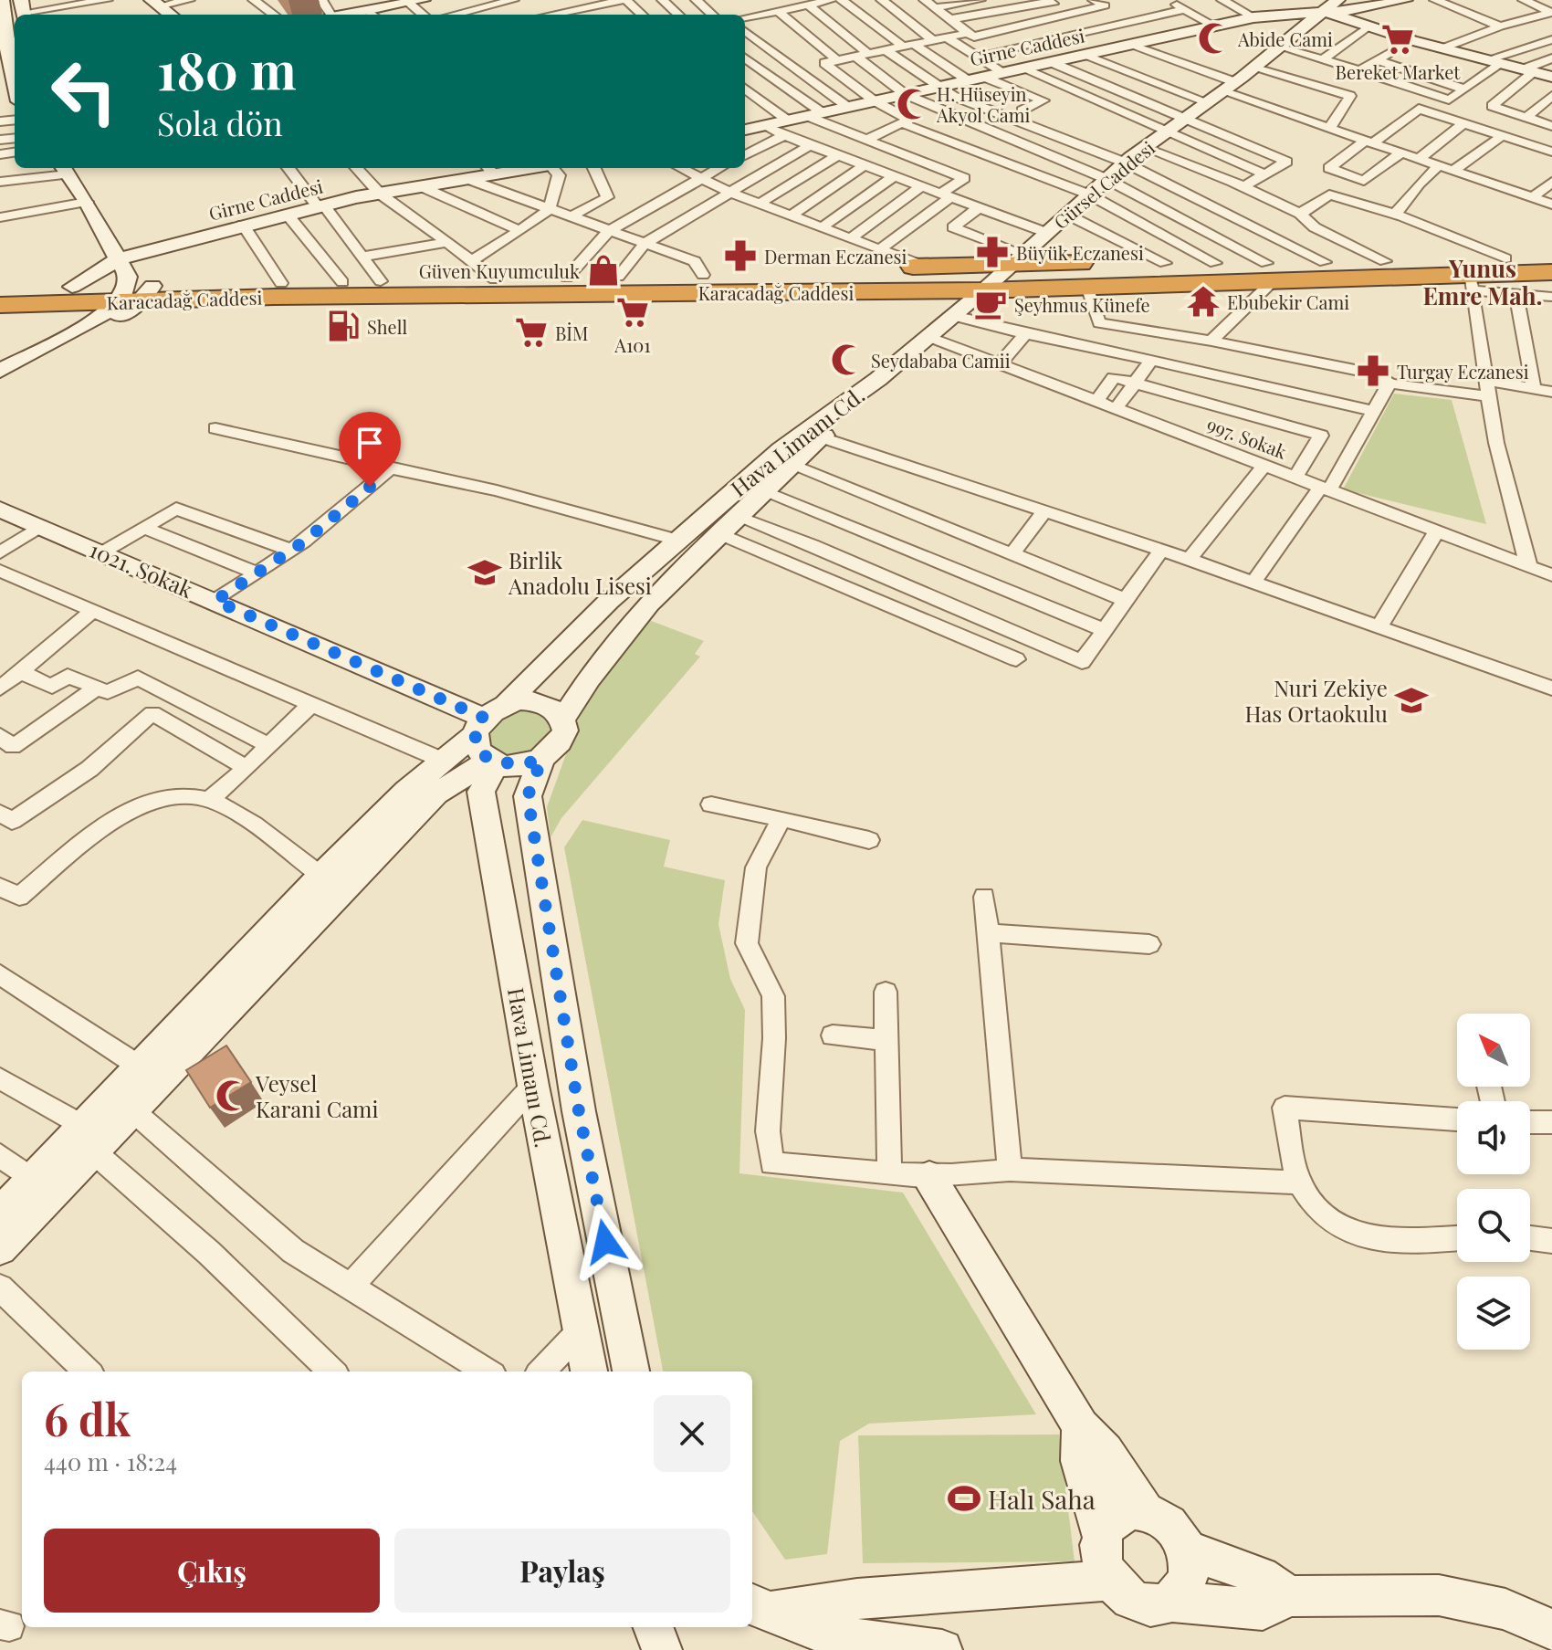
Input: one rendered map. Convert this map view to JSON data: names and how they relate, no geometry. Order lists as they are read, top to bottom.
{
  "streets": {
    "highway": ["Karacadağ Caddesi"],
    "street": [
      "Girne Caddesi",
      "Gürsel Caddesi",
      "997. Sokak",
      "Hava Limanı Cd.",
      "1021. Sokak"
    ]
  },
  "crossings": [
    ["Girne Caddesi", "Gürsel Caddesi"],
    ["Girne Caddesi", "Karacadağ Caddesi"],
    ["Gürsel Caddesi", "Karacadağ Caddesi"],
    ["Gürsel Caddesi", "997. Sokak"],
    ["Gürsel Caddesi", "Hava Limanı Cd."],
    ["Hava Limanı Cd.", "1021. Sokak"]
  ],
  "districts": ["Yunus Emre Mah."],
  "places": {
    "mosque": [
      "Abide Cami",
      "H. Hüseyin Akyol Cami",
      "Seydababa Camii",
      "Veysel Karani Cami"
    ],
    "supermarket": ["Bereket Market", "A101", "BİM"],
    "pharmacy": ["Büyük Eczanesi", "Derman Eczanesi", "Turgay Eczanesi"],
    "shop": ["Güven Kuyumculuk"],
    "temple": ["Ebubekir Cami"],
    "cafe": ["Şeyhmus Künefe"],
    "fuel station": ["Shell"],
    "school or university": ["Birlik Anadolu Lisesi", "Nuri Zekiye Has Ortaokulu"],
    "sports": ["Halı Saha"]
  },
  "north": "top left",
  "page": {
    "turn": ["180 m", "Sola dön"],
    "heading": ["6 dk", "440 m · 18:24"],
    "buttons": ["Çıkış", "Paylaş"]
  }
}
